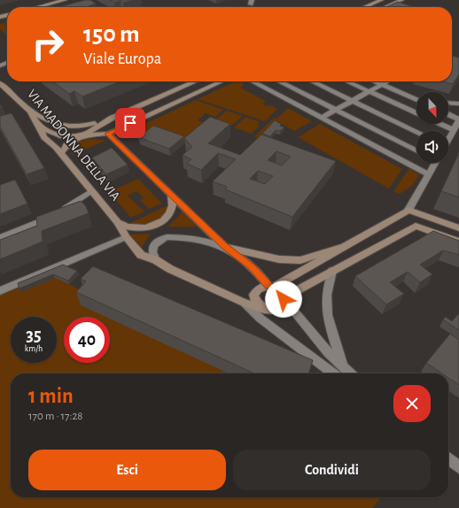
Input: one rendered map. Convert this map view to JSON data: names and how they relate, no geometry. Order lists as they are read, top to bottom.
{
  "streets": {
    "street": ["VIA MADONNA DELLA VIA"]
  },
  "north": "bottom",
  "page": {
    "turn": ["150 m", "Viale Europa"],
    "speed": "35 km/h",
    "limit": "40",
    "heading": ["1 min", "170 m · 17:28"],
    "buttons": ["Esci", "Condividi"]
  }
}
